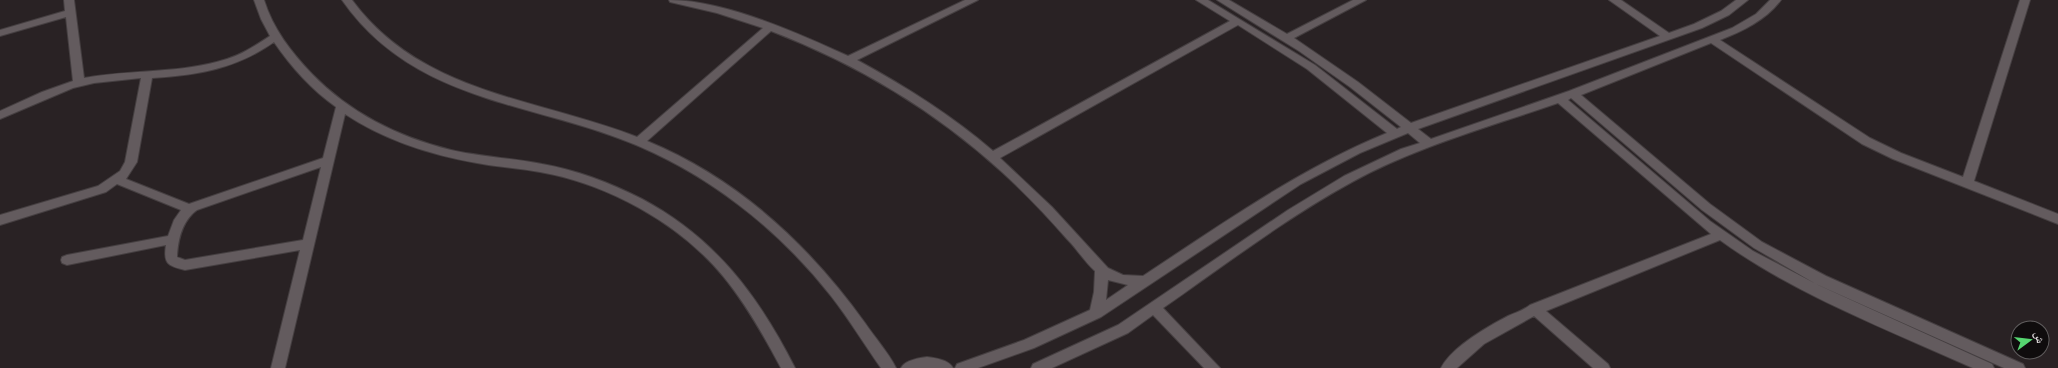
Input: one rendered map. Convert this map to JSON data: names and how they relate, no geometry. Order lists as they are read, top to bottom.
{
  "north": "right"
}
